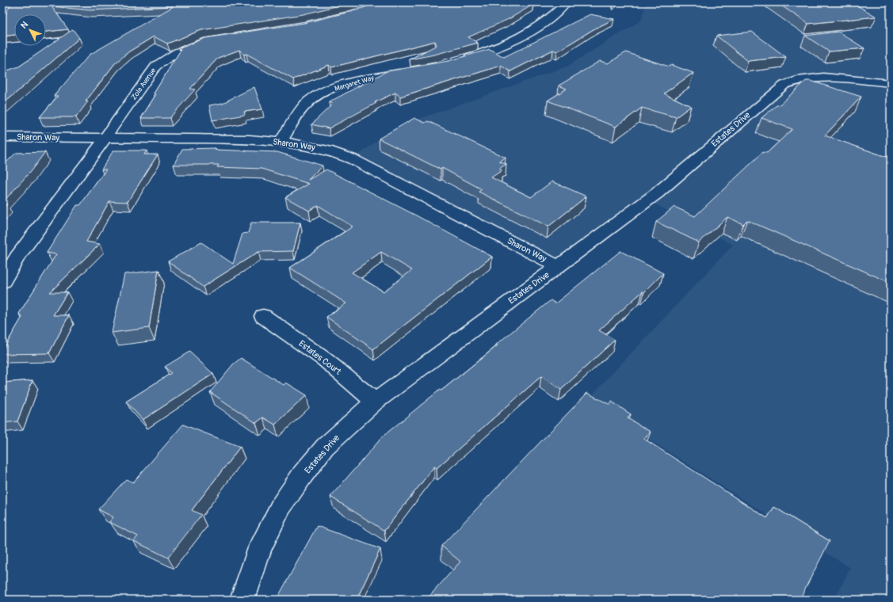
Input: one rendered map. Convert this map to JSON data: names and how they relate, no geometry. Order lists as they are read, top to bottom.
{
  "streets": {
    "street": [
      "Margaret Way",
      "Zola Avenue",
      "Estates Drive",
      "Sharon Way",
      "Estates Court"
    ]
  },
  "crossings": [
    ["Margaret Way", "Sharon Way"],
    ["Zola Avenue", "Sharon Way"],
    ["Estates Drive", "Sharon Way"],
    ["Estates Drive", "Estates Court"]
  ],
  "north": "top left"
}
